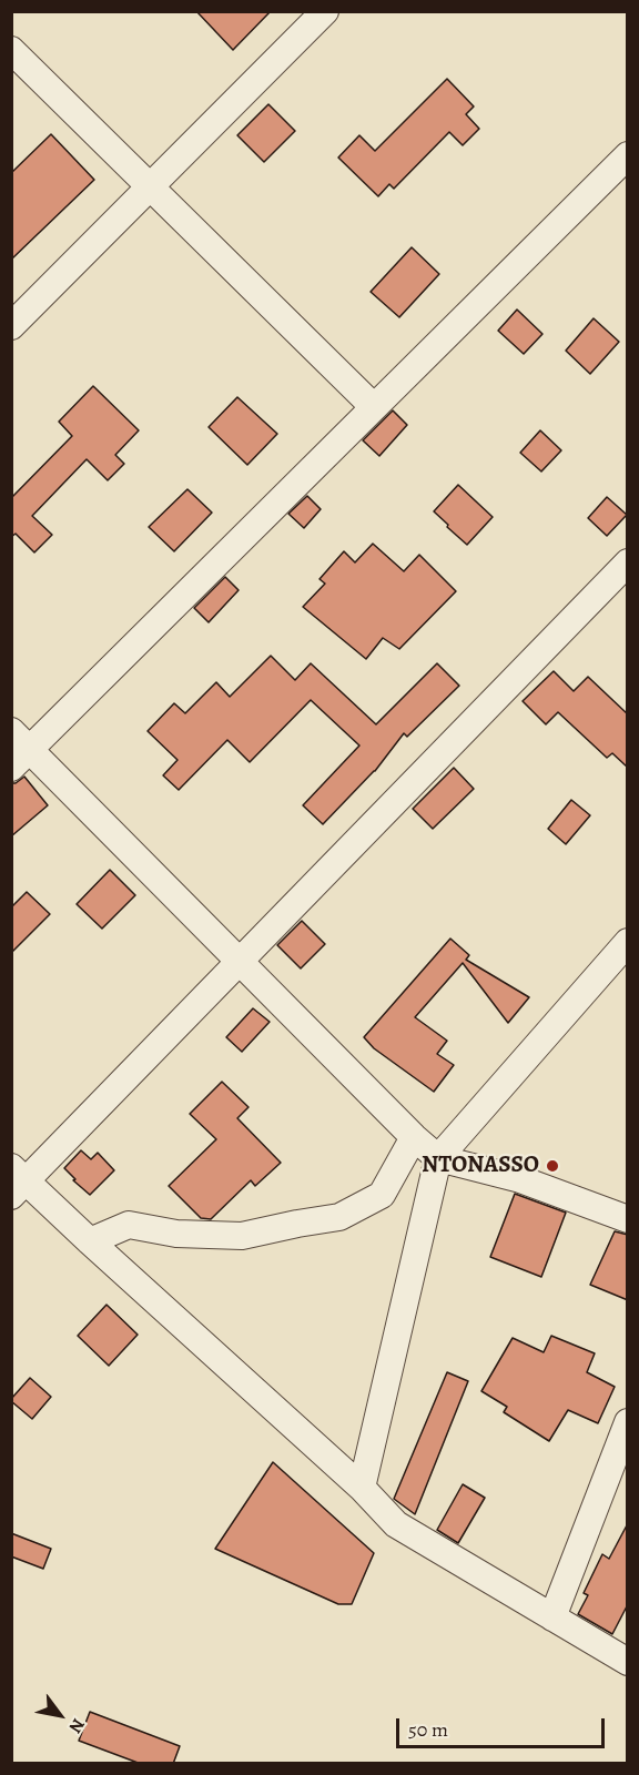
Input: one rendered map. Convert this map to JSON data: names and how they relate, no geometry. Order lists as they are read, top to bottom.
{
  "places": ["NTONASSO"],
  "scale_bar": "50 m",
  "north": "bottom right"
}
